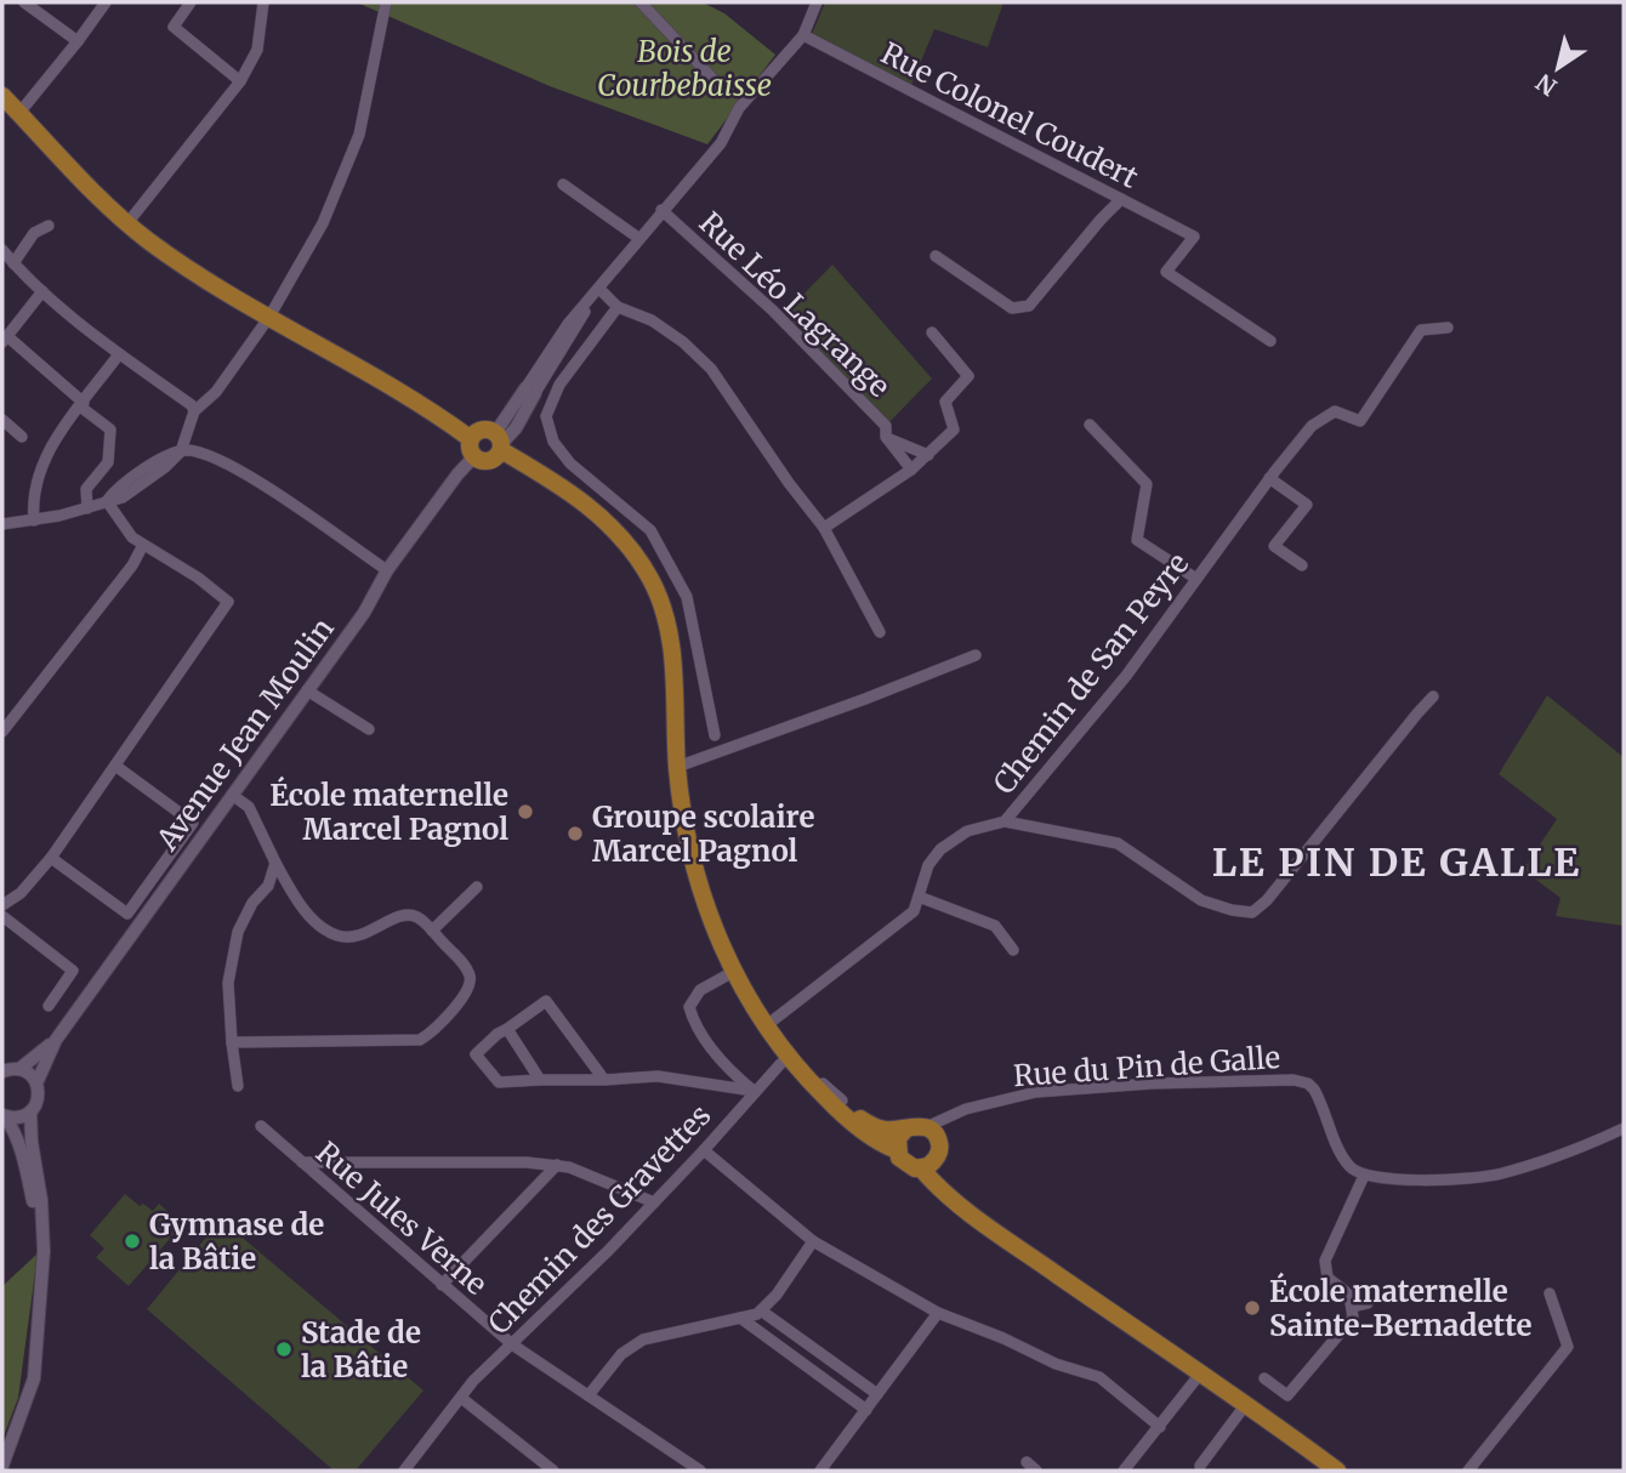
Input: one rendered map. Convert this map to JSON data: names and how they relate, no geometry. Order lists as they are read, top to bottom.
{
  "streets": {
    "street": [
      "Rue Colonel Coudert",
      "Rue Léo Lagrange",
      "Chemin de San Peyre",
      "Avenue Jean Moulin",
      "Rue du Pin de Galle",
      "Rue Jules Verne",
      "Chemin des Gravettes"
    ]
  },
  "crossings": [
    ["Rue Jules Verne", "Chemin des Gravettes"]
  ],
  "districts": ["LE PIN DE GALLE"],
  "parks": ["Bois de Courbebaisse"],
  "places": [
    "École maternelle Marcel Pagnol",
    "Groupe scolaire Marcel Pagnol",
    "Gymnase de la Bâtie",
    "École maternelle Sainte-Bernadette",
    "Stade de la Bâtie"
  ],
  "north": "bottom left"
}
